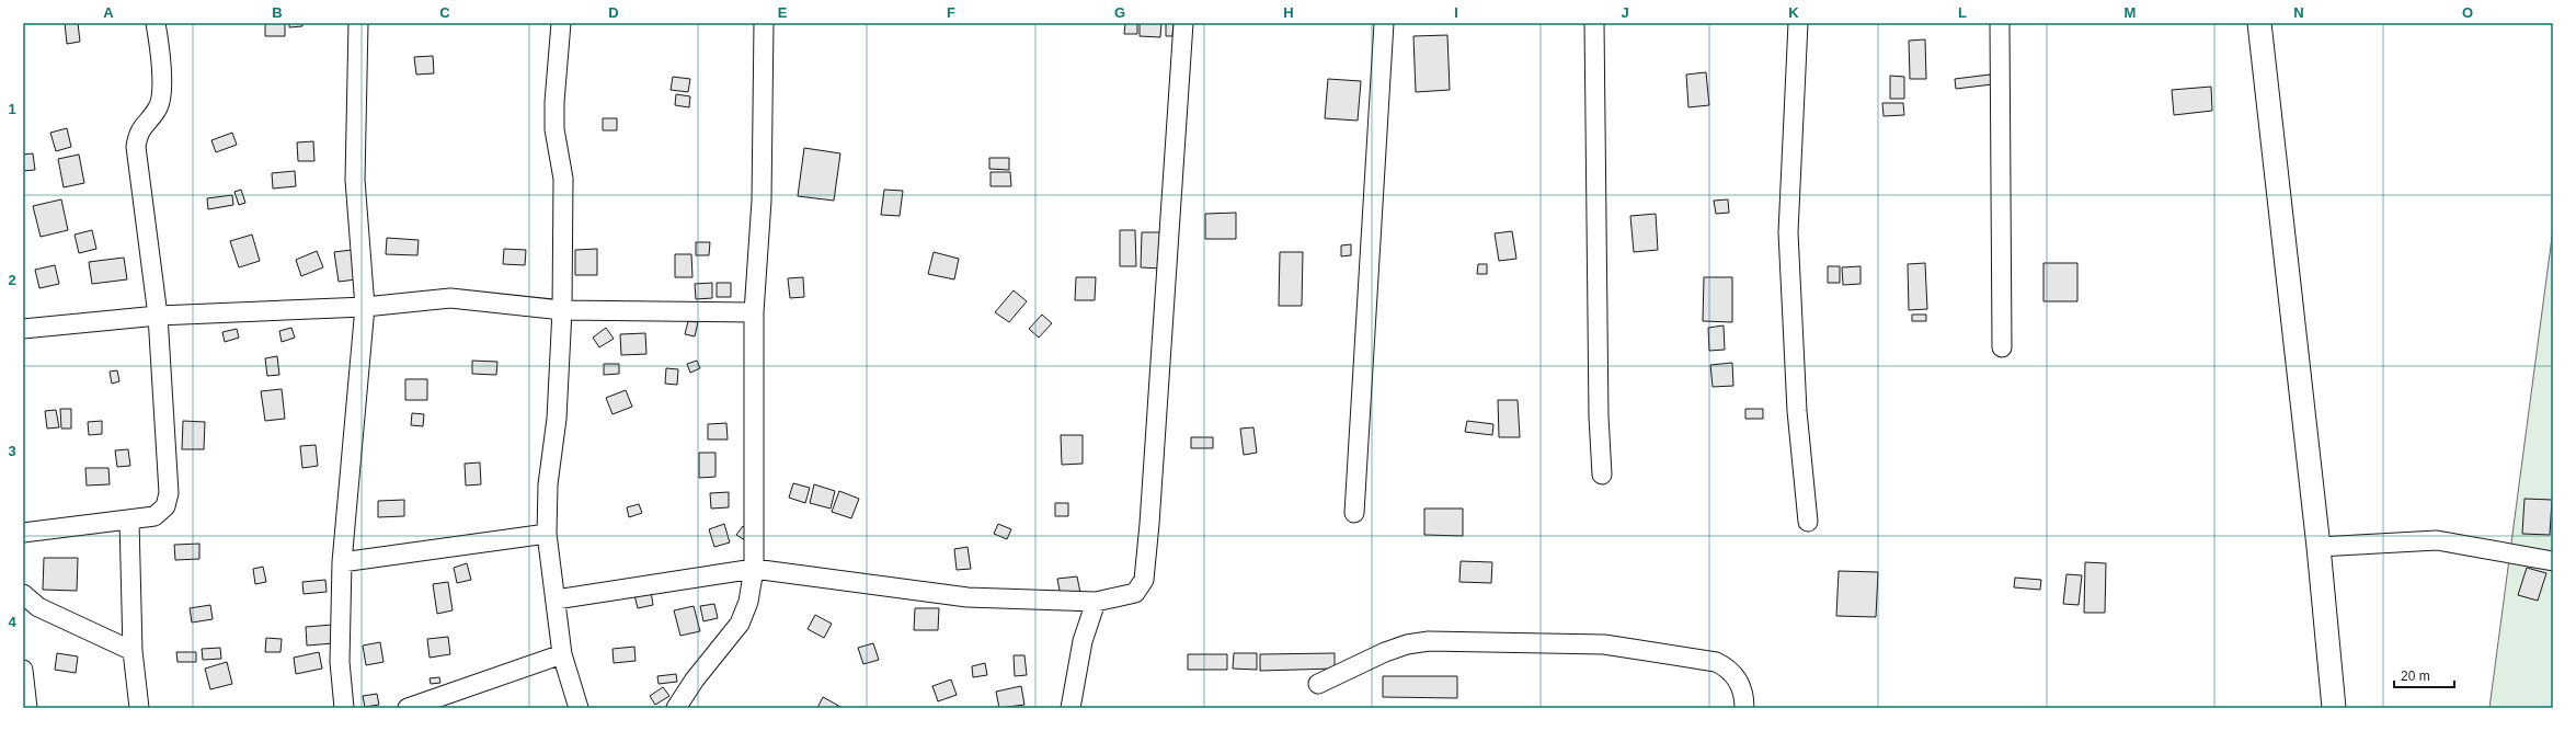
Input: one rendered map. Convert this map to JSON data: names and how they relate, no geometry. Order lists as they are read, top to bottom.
{
  "scale_bar": "20 m",
  "grid": {
    "columns": [
      "A",
      "B",
      "C",
      "D",
      "E",
      "F",
      "G",
      "H",
      "I",
      "J",
      "K",
      "L",
      "M",
      "N",
      "O"
    ],
    "rows": [
      "1",
      "2",
      "3",
      "4"
    ]
  }
}
